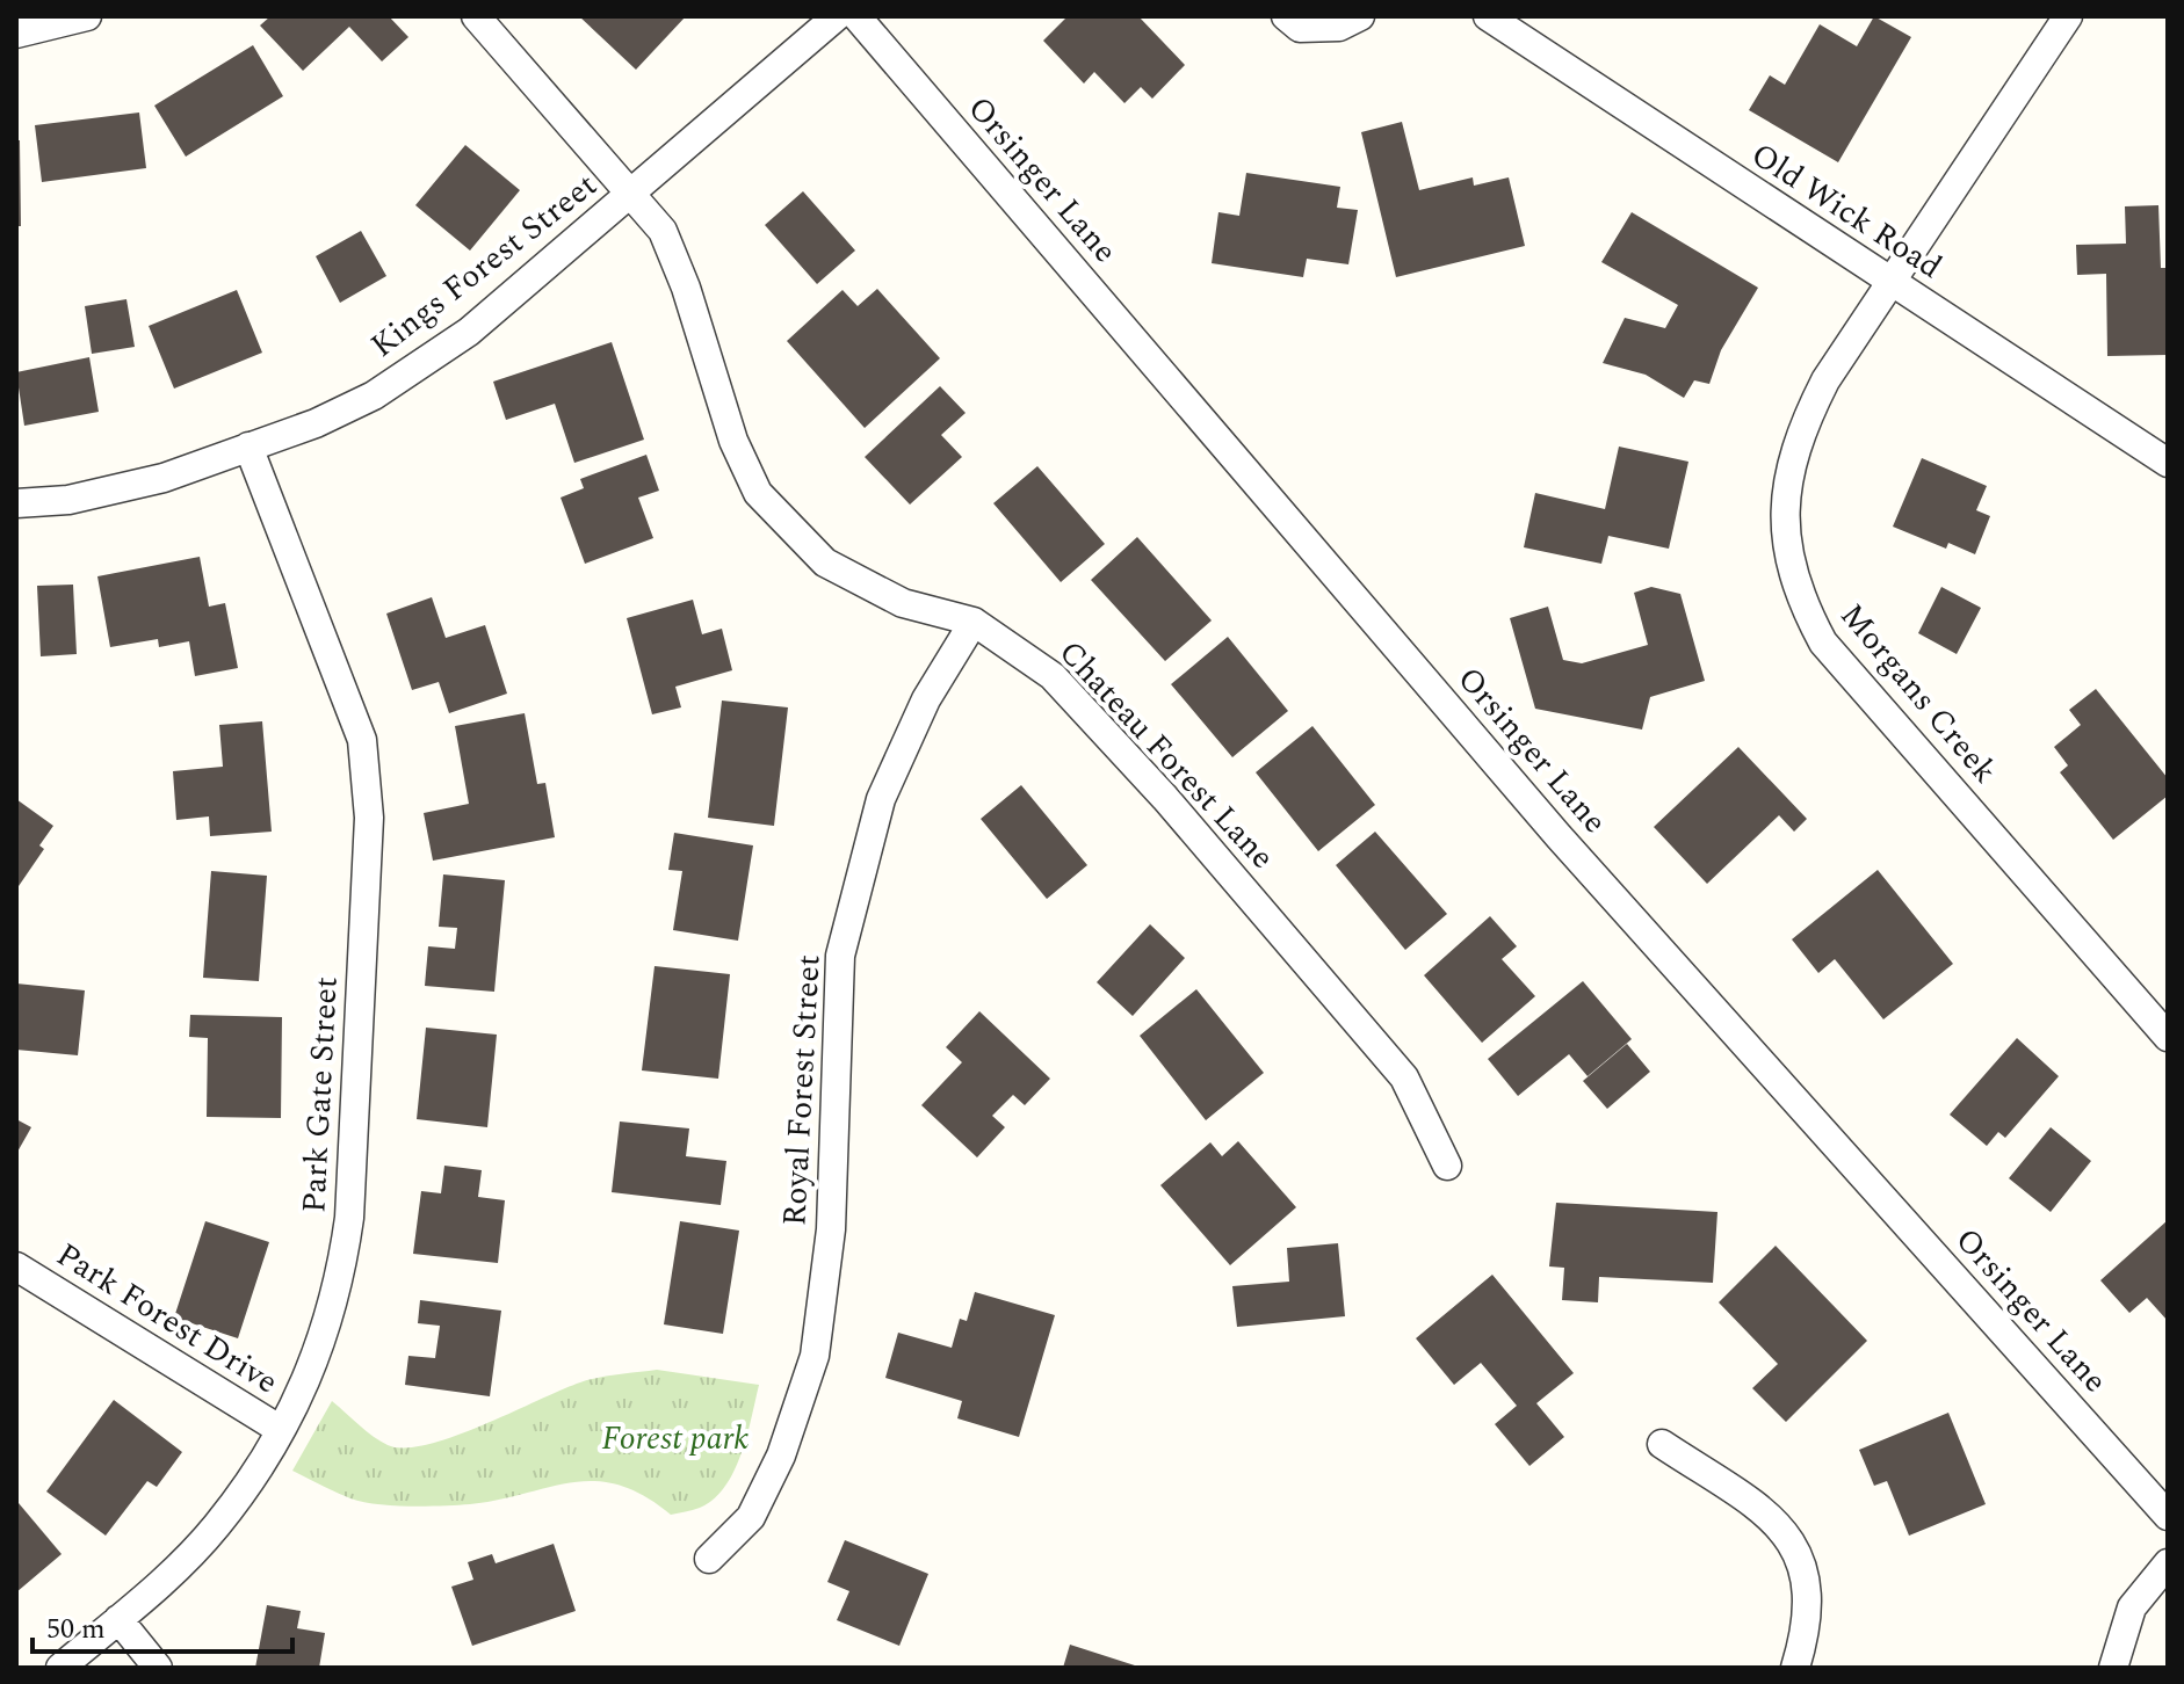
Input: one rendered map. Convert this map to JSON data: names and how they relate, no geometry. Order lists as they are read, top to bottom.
{
  "streets": {
    "street": [
      "Orsinger Lane",
      "Old Wick Road",
      "Kings Forest Street",
      "Morgans Creek",
      "Chateau Forest Lane",
      "Royal Forest Street",
      "Park Gate Street",
      "Park Forest Drive"
    ]
  },
  "crossings": [
    ["Old Wick Road", "Morgans Creek"],
    ["Kings Forest Street", "Chateau Forest Lane"],
    ["Kings Forest Street", "Park Gate Street"],
    ["Chateau Forest Lane", "Royal Forest Street"],
    ["Park Gate Street", "Park Forest Drive"]
  ],
  "parks": ["Forest park"],
  "scale_bar": "50 m"
}
